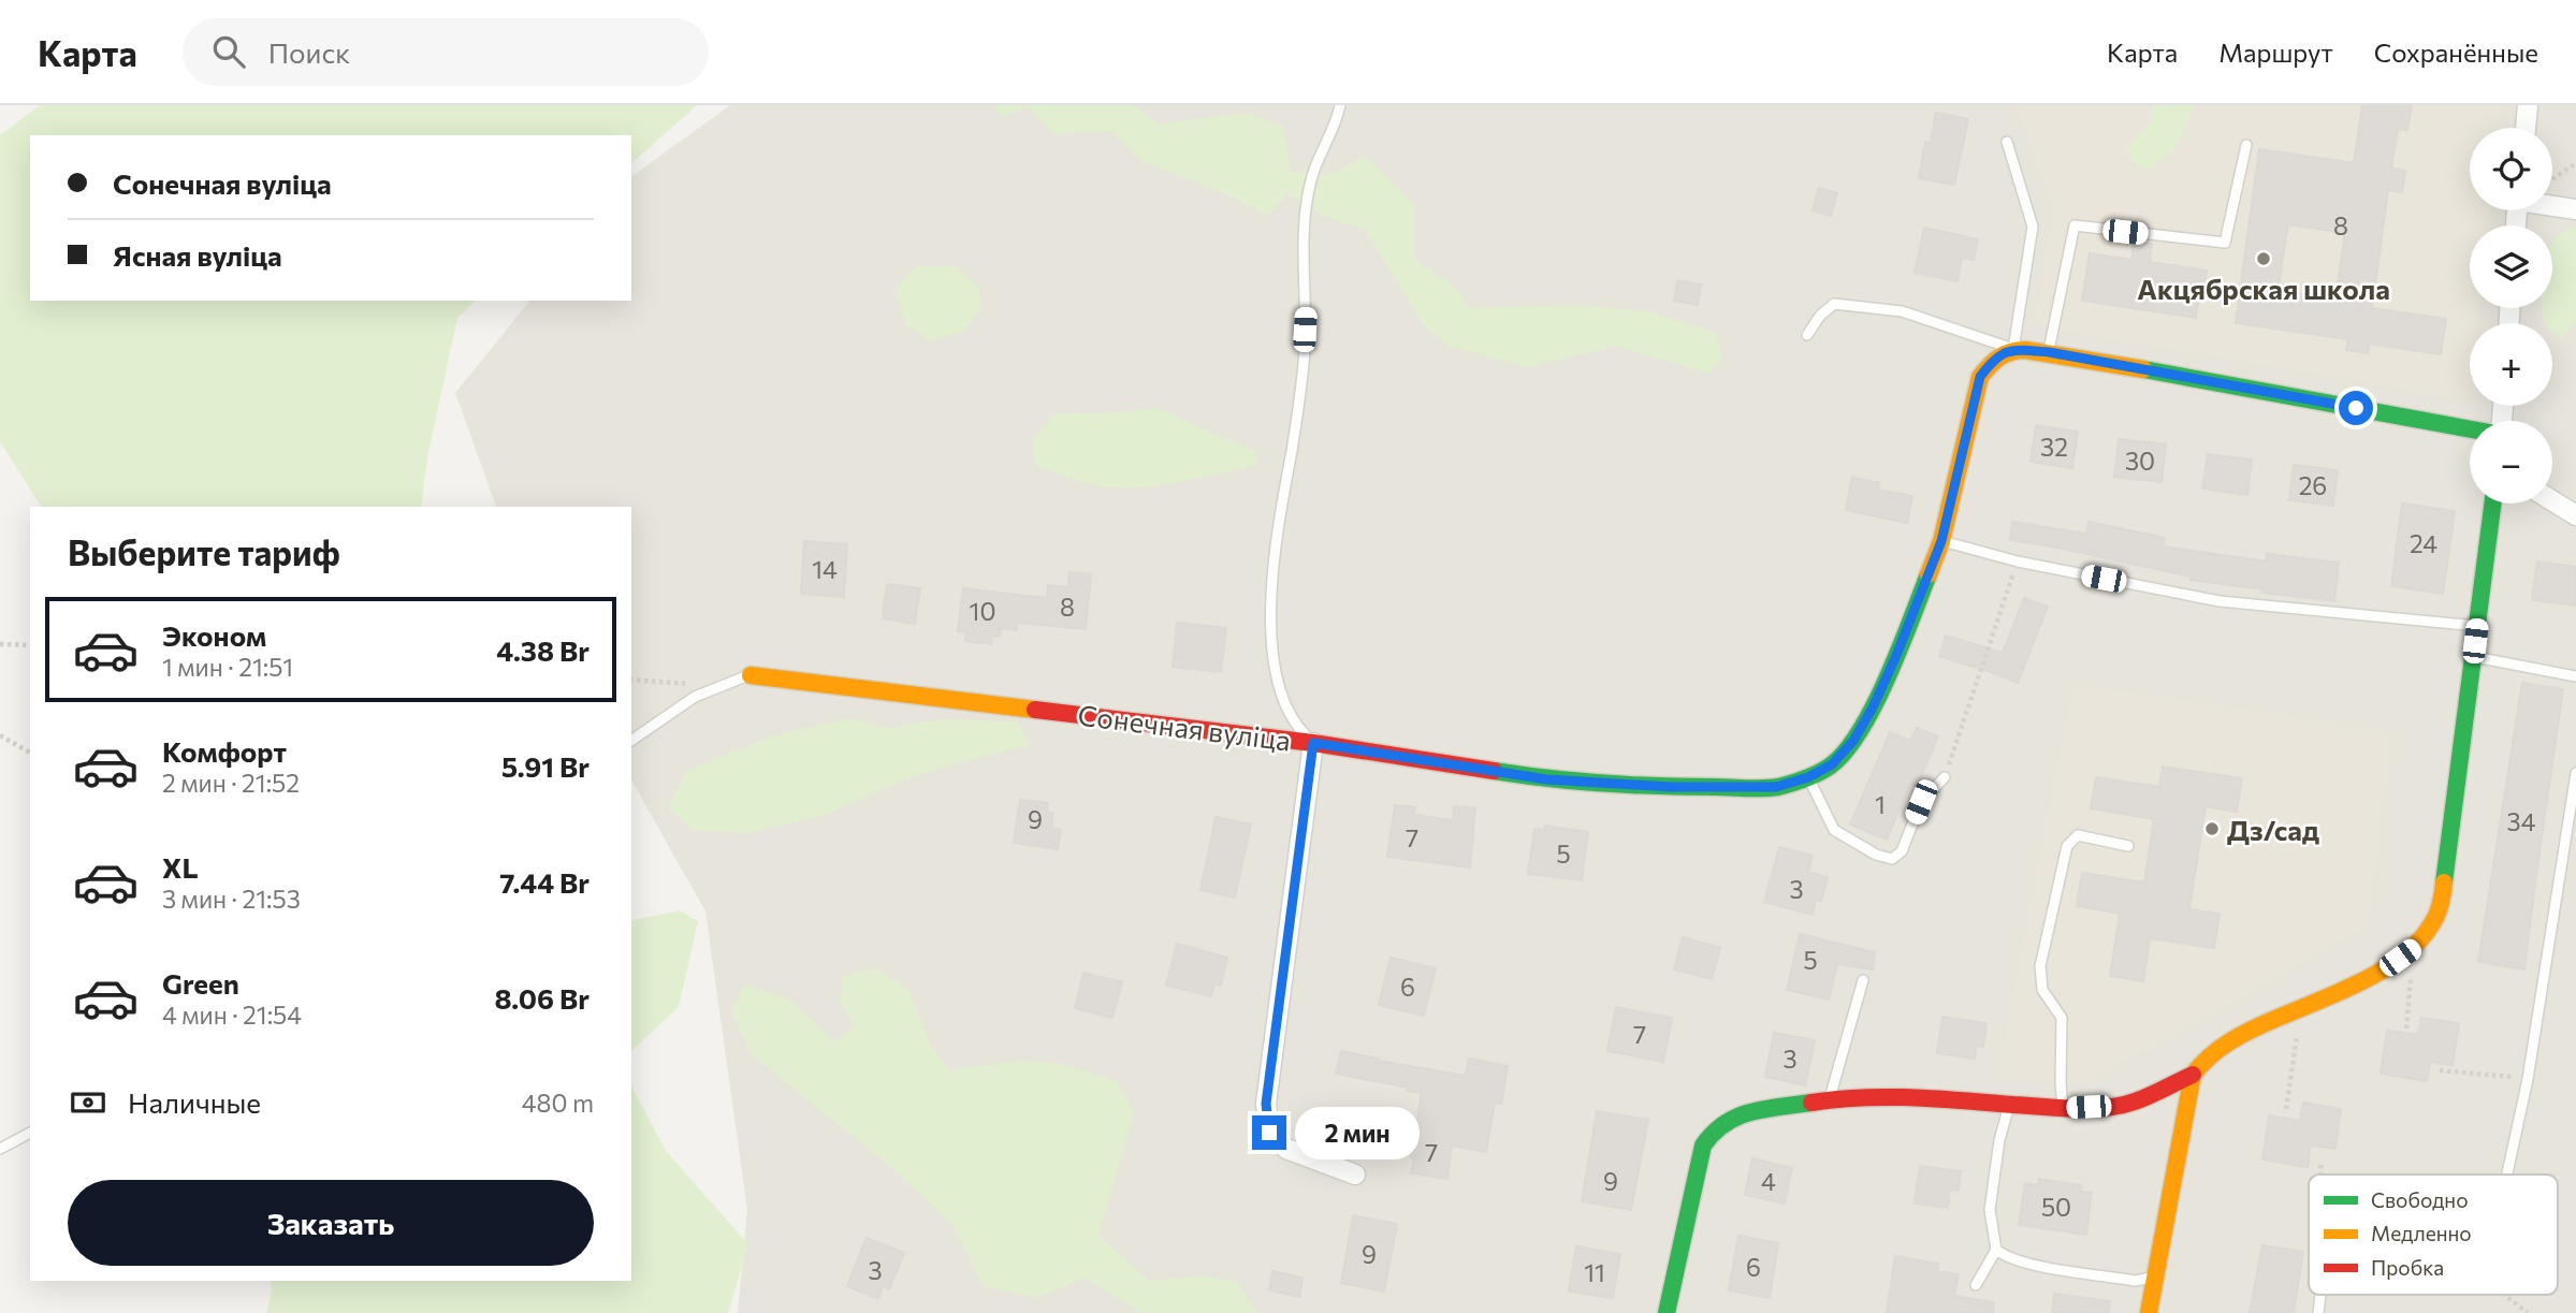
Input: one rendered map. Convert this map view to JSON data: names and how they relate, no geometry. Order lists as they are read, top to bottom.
{
  "streets": {
    "street": ["Сонечная вуліца"]
  },
  "places": ["Акцябрская школа", "Дз/сад"],
  "house_numbers": [
    "8",
    "32",
    "30",
    "26",
    "24",
    "14",
    "8",
    "10",
    "1",
    "9",
    "34",
    "7",
    "5",
    "3",
    "5",
    "6",
    "7",
    "3",
    "7",
    "9",
    "4",
    "50",
    "9",
    "6",
    "3",
    "11"
  ],
  "legend": ["Свободно", "Медленно", "Пробка"],
  "page": {
    "header": "Карта",
    "search": "Поиск",
    "nav": ["Карта", "Маршрут", "Сохранённые"],
    "map_buttons": ["+", "−"],
    "banner": ["Сонечная вуліца", "Ясная вуліца"],
    "heading": "Выберите тариф",
    "list": [
      {
        "name": "Эконом",
        "note": "1 мин · 21:51",
        "value": "4.38 Br"
      },
      {
        "name": "Комфорт",
        "note": "2 мин · 21:52",
        "value": "5.91 Br"
      },
      {
        "name": "XL",
        "note": "3 мин · 21:53",
        "value": "7.44 Br"
      },
      {
        "name": "Green",
        "note": "4 мин · 21:54",
        "value": "8.06 Br"
      }
    ],
    "pay": ["Наличные", "480 m"],
    "bubble": "2 мин",
    "buttons": "Заказать"
  }
}
